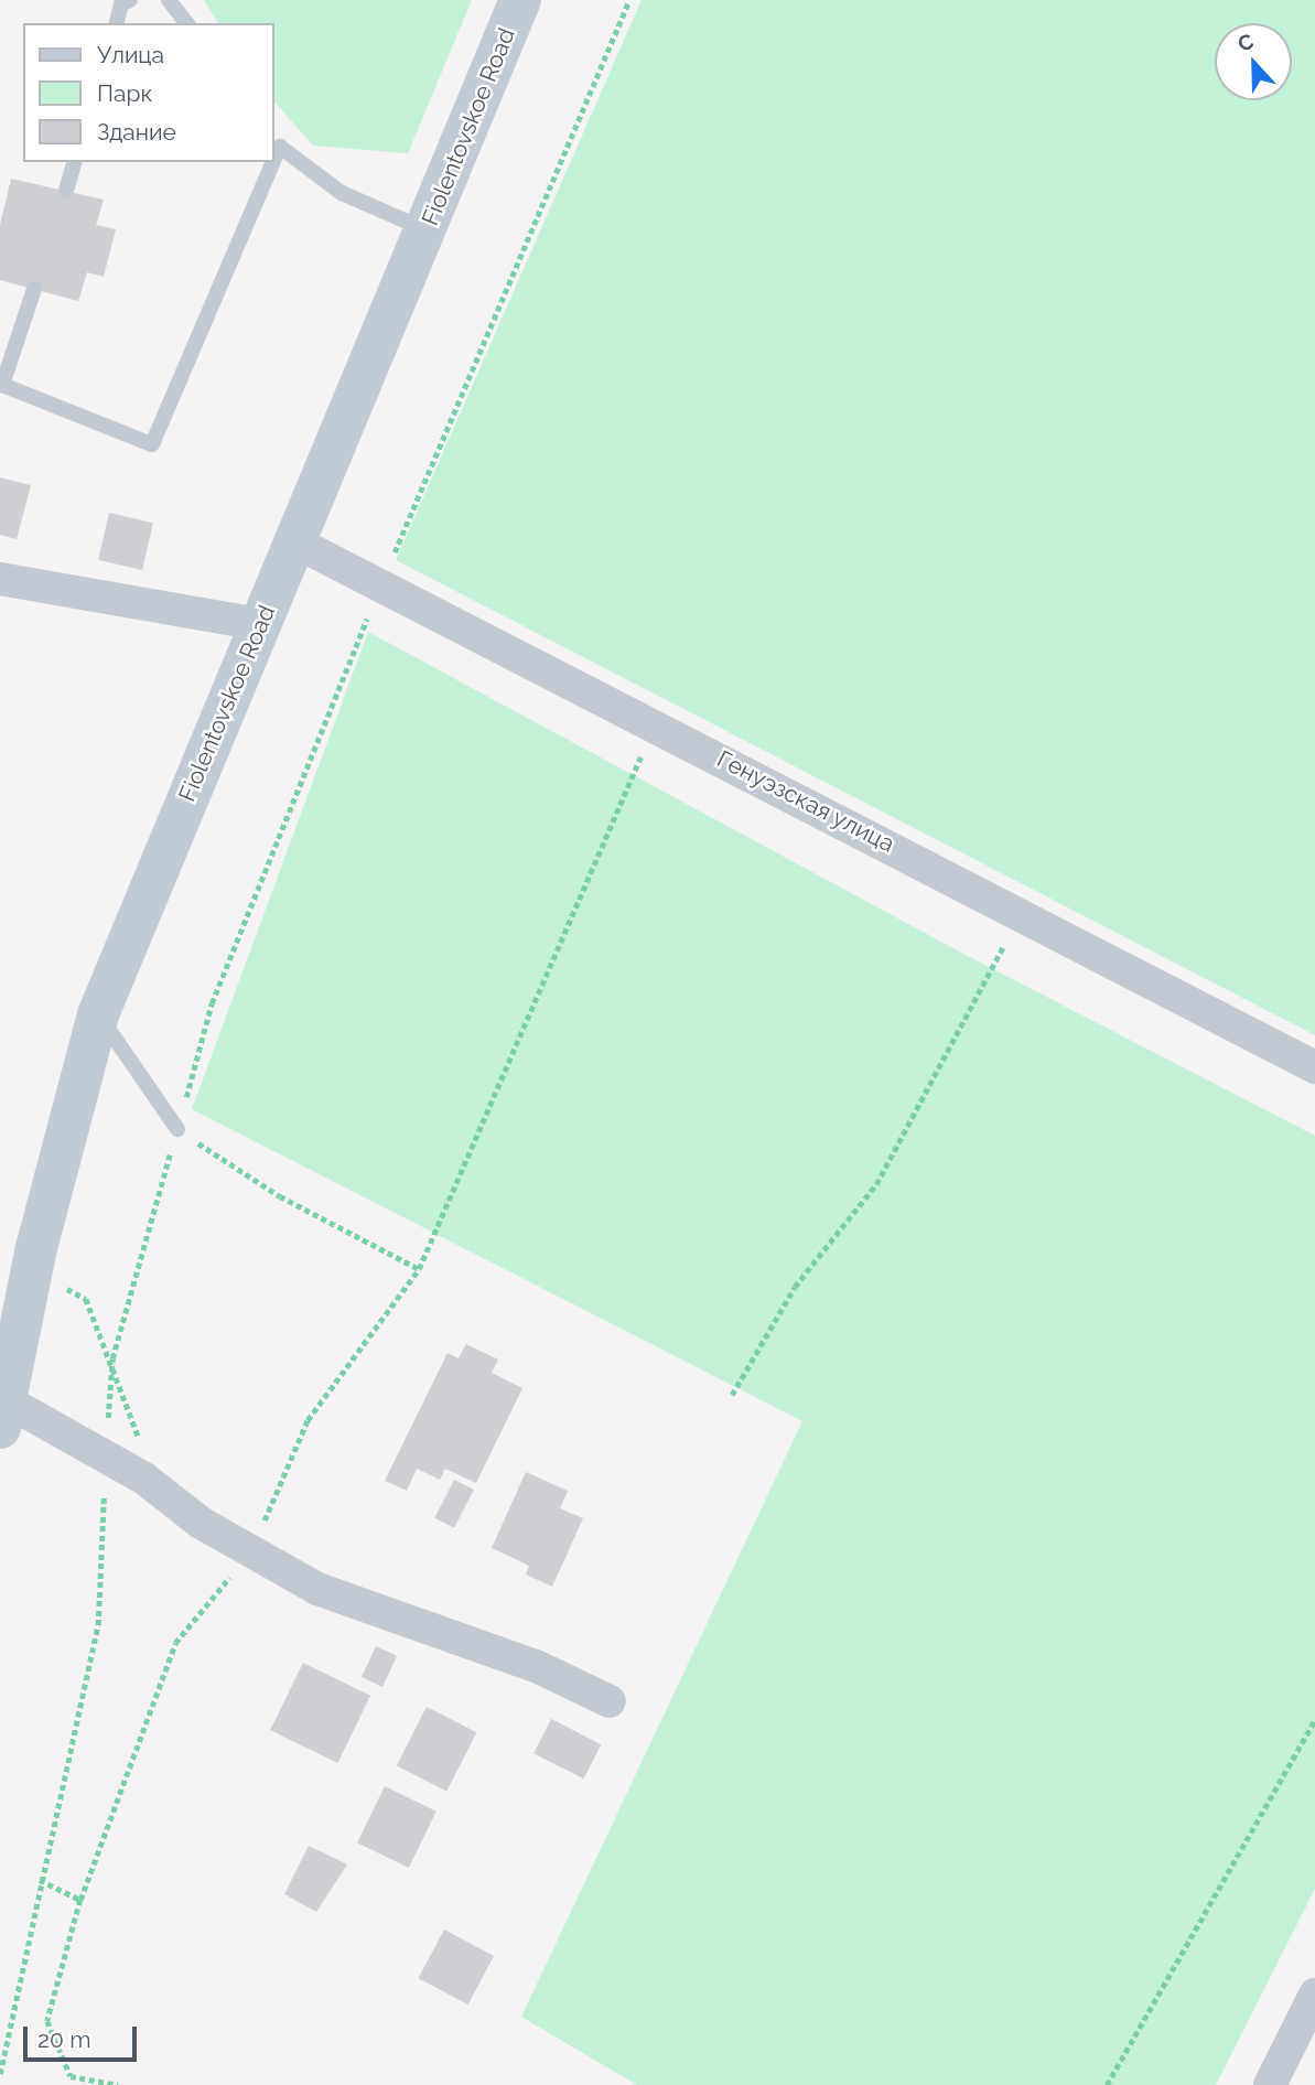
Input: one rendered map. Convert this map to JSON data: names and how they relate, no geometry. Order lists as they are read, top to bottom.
{
  "streets": {
    "main road": ["Fiolentovskoe Road"],
    "street": ["Генуэзская улица"]
  },
  "crossings": [
    ["Fiolentovskoe Road", "Генуэзская улица"]
  ],
  "legend": ["Улица", "Парк", "Здание"],
  "scale_bar": "20 m",
  "north": "top"
}
